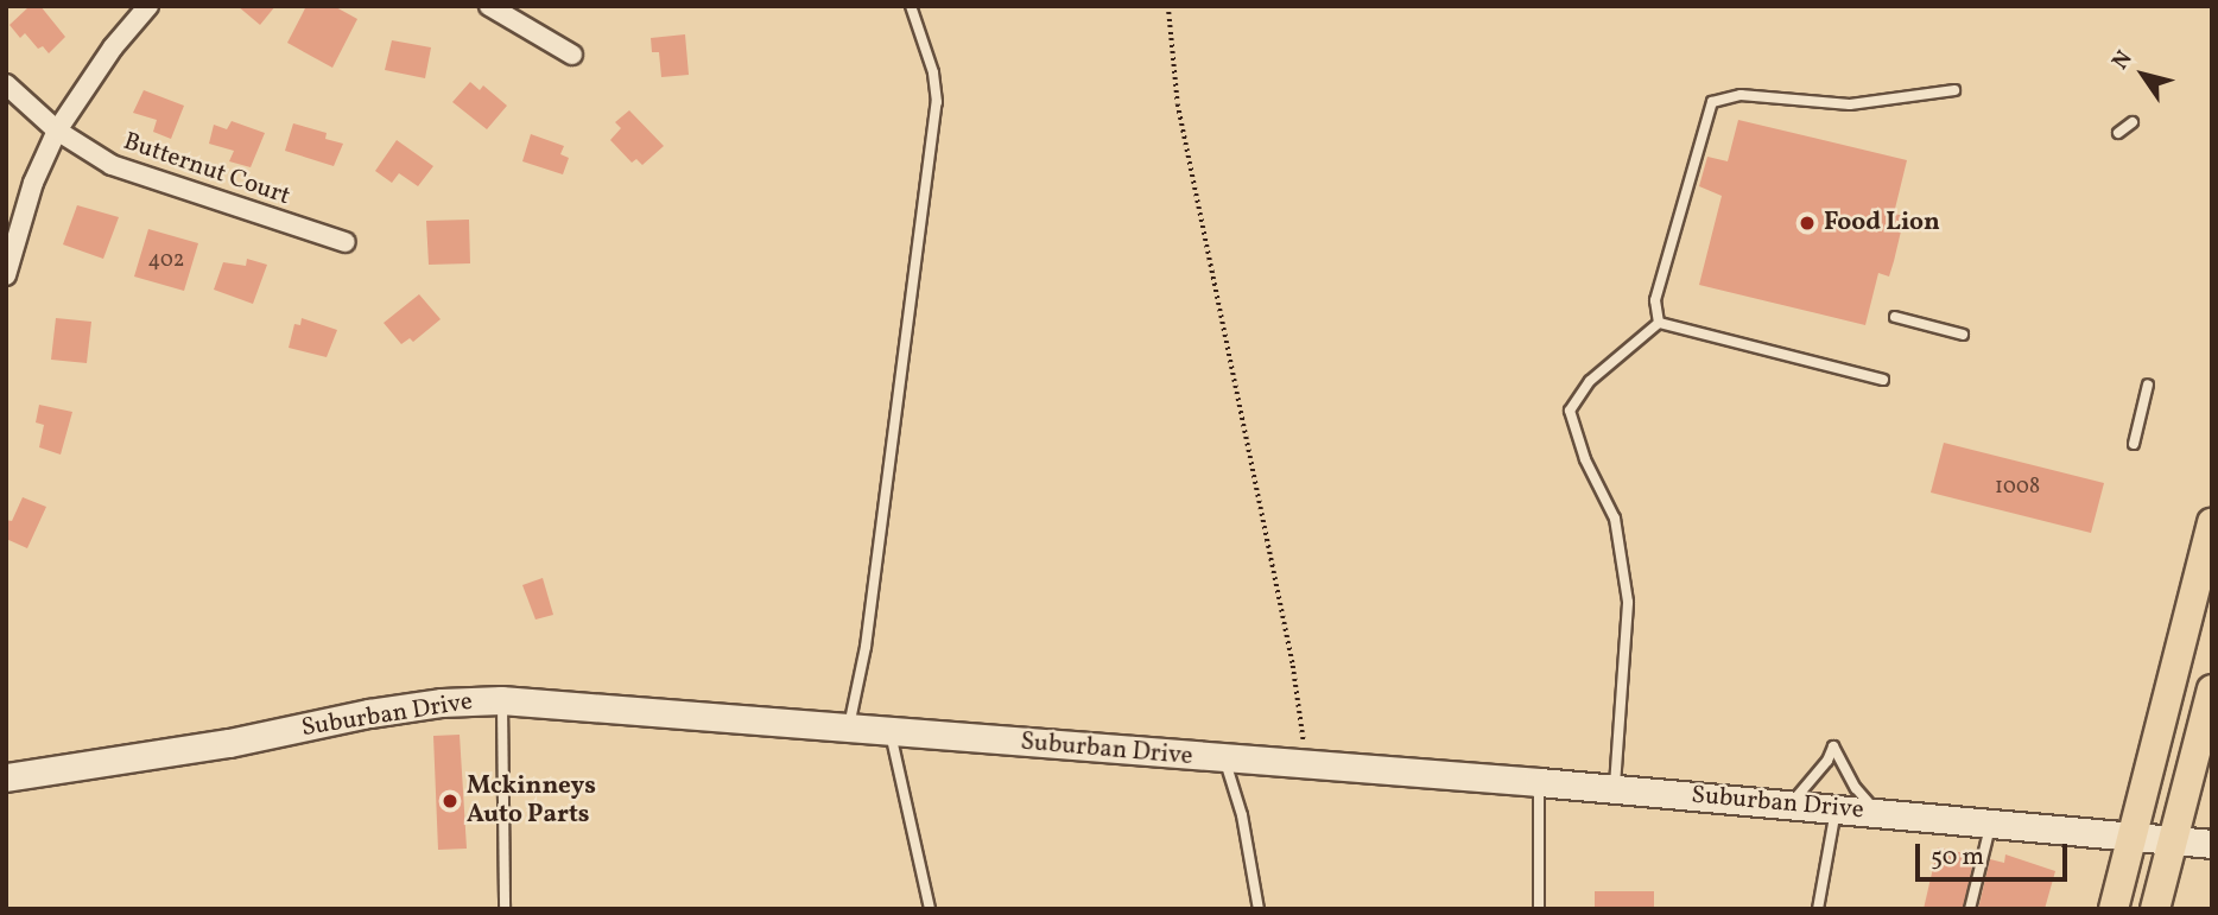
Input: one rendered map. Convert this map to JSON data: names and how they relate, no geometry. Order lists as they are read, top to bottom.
{
  "streets": {
    "main road": ["Suburban Drive"],
    "street": ["Butternut Court"]
  },
  "places": ["Food Lion", "Mckinneys Auto Parts"],
  "house_numbers": ["402", "1008"],
  "scale_bar": "50 m",
  "north": "top left"
}
